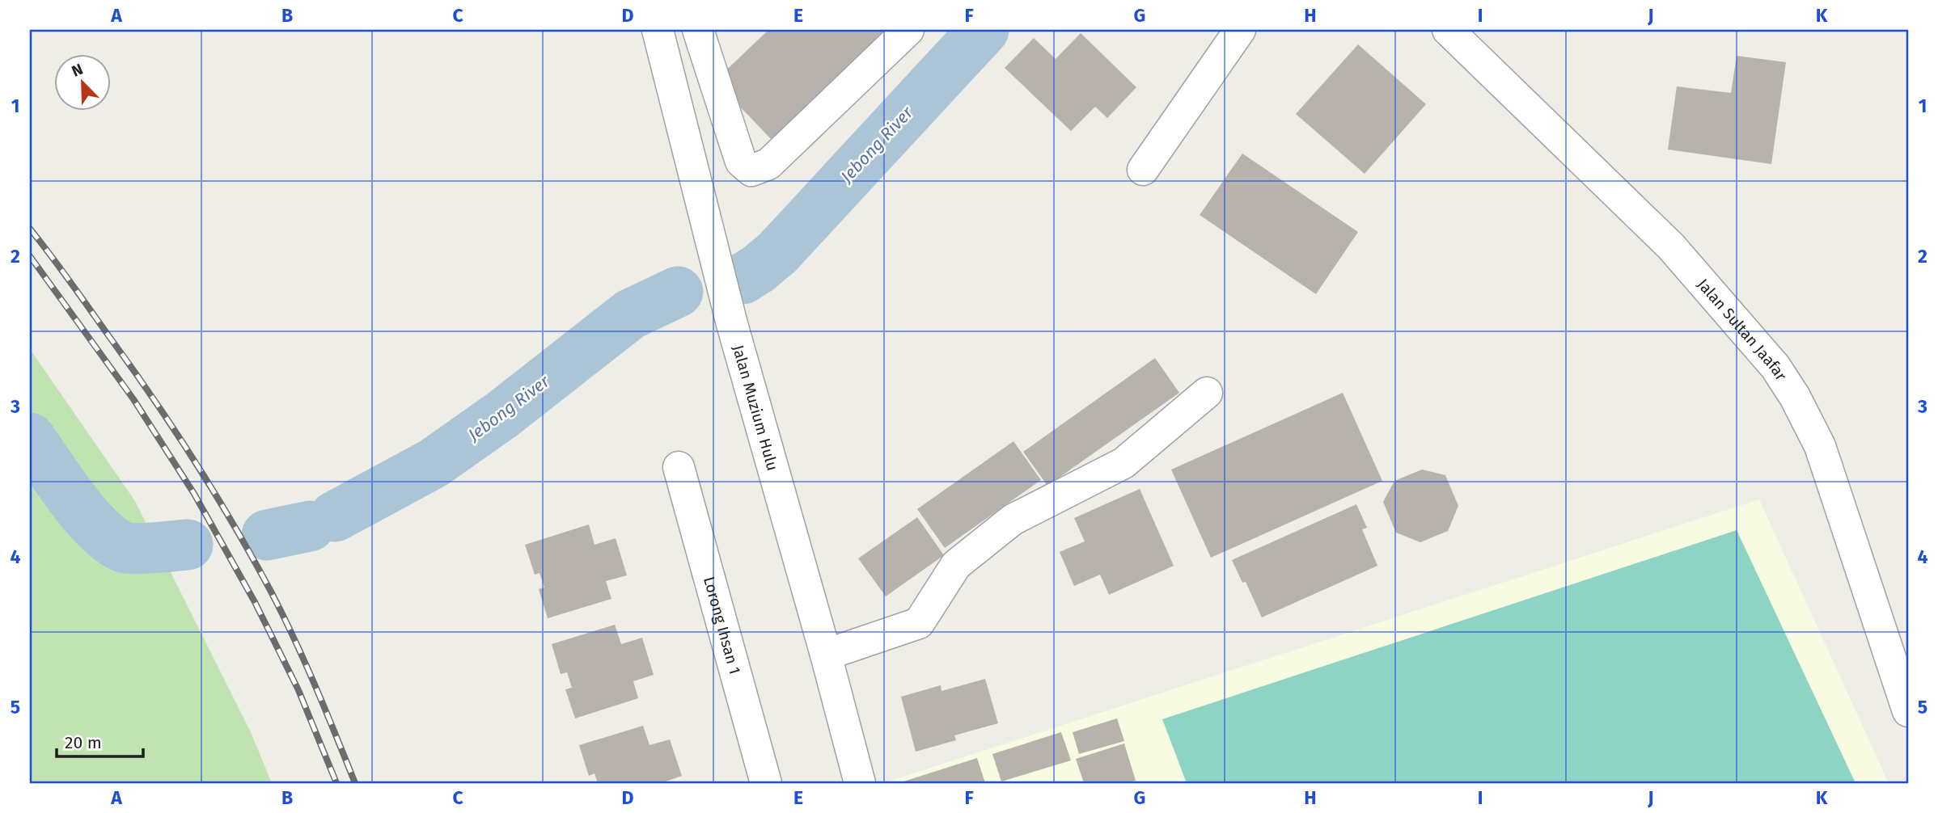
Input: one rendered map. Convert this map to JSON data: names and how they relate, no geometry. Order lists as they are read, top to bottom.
{
  "streets": {
    "street": ["Jalan Sultan Jaafar", "Jalan Muzium Hulu", "Lorong Ihsan 1"]
  },
  "water": ["Jebong River"],
  "scale_bar": "20 m",
  "north": "top left",
  "grid": {
    "columns": [
      "A",
      "B",
      "C",
      "D",
      "E",
      "F",
      "G",
      "H",
      "I",
      "J",
      "K"
    ],
    "rows": [
      "1",
      "2",
      "3",
      "4",
      "5"
    ]
  }
}
